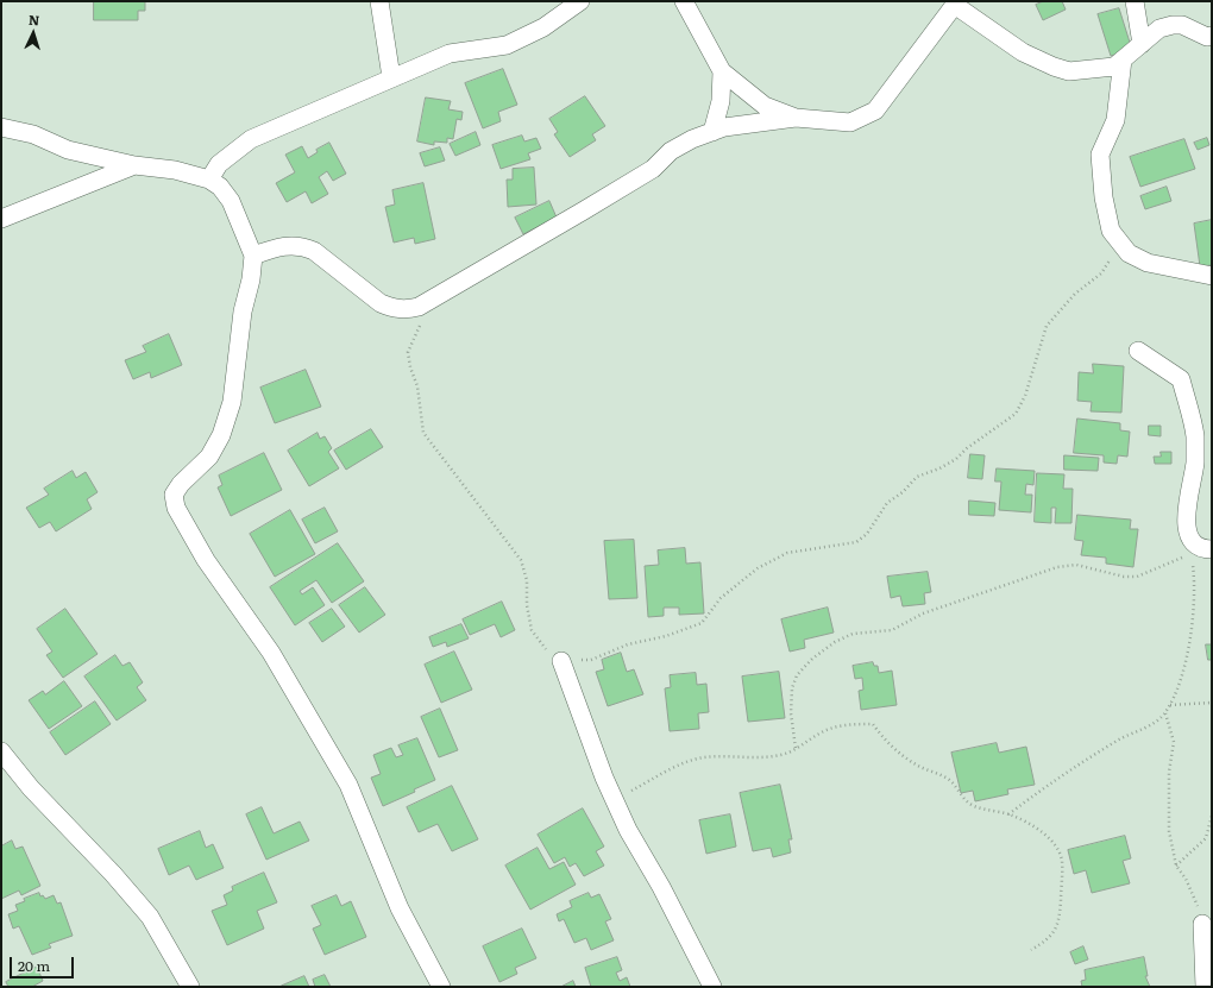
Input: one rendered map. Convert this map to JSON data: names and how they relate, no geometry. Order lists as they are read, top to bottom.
{
  "scale_bar": "20 m",
  "north": "top"
}
